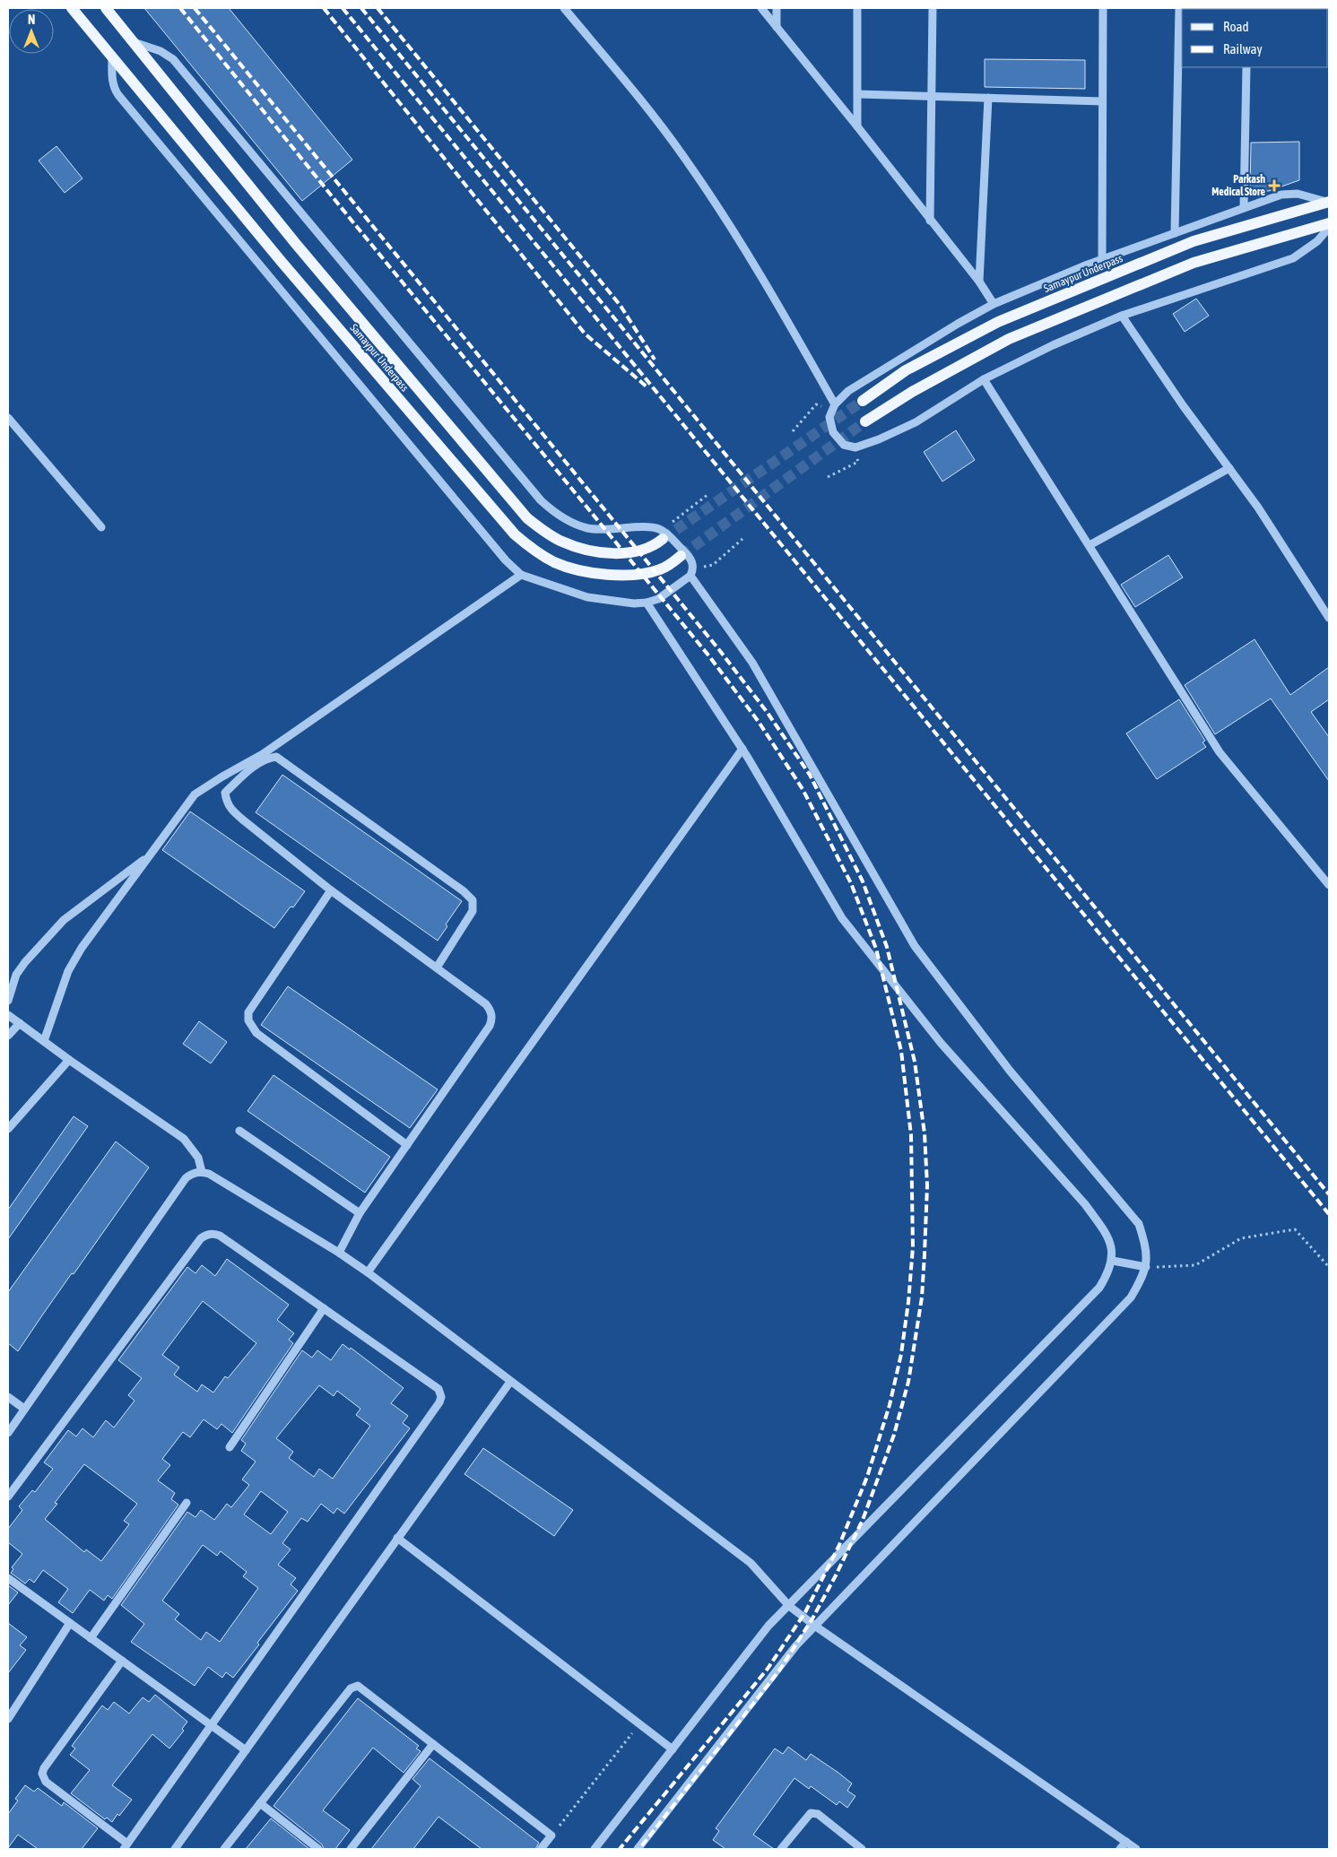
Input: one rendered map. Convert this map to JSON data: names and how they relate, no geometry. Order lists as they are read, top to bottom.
{
  "streets": {
    "main road": ["Samaypur Underpass"]
  },
  "places": {
    "health": ["Parkash Medical Store"]
  },
  "legend": ["Road", "Railway"],
  "north": "top"
}
